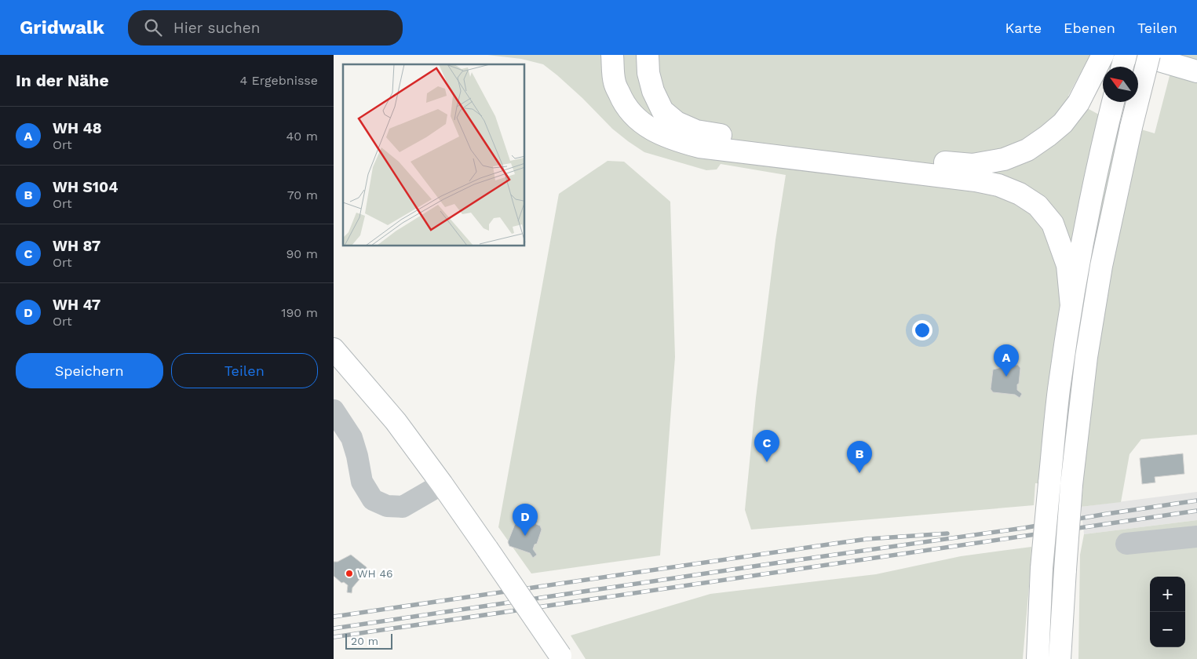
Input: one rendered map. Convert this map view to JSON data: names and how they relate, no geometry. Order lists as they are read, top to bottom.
{
  "places": ["WH 46"],
  "scale_bar": "20 m",
  "north": "top left",
  "page": {
    "header": "Gridwalk",
    "search": "Hier suchen",
    "nav": ["Karte", "Ebenen", "Teilen"],
    "heading": ["In der Nähe", "4 Ergebnisse"],
    "list": [
      {
        "mark": "A",
        "name": "WH 48",
        "note": "Ort",
        "value": "40 m"
      },
      {
        "mark": "B",
        "name": "WH S104",
        "note": "Ort",
        "value": "70 m"
      },
      {
        "mark": "C",
        "name": "WH 87",
        "note": "Ort",
        "value": "90 m"
      },
      {
        "mark": "D",
        "name": "WH 47",
        "note": "Ort",
        "value": "190 m"
      }
    ],
    "buttons": ["Speichern", "Teilen"],
    "pins": [
      "A",
      "C",
      "B",
      "D"
    ],
    "map_buttons": ["+", "−"],
    "scale": "20 m"
  }
}
